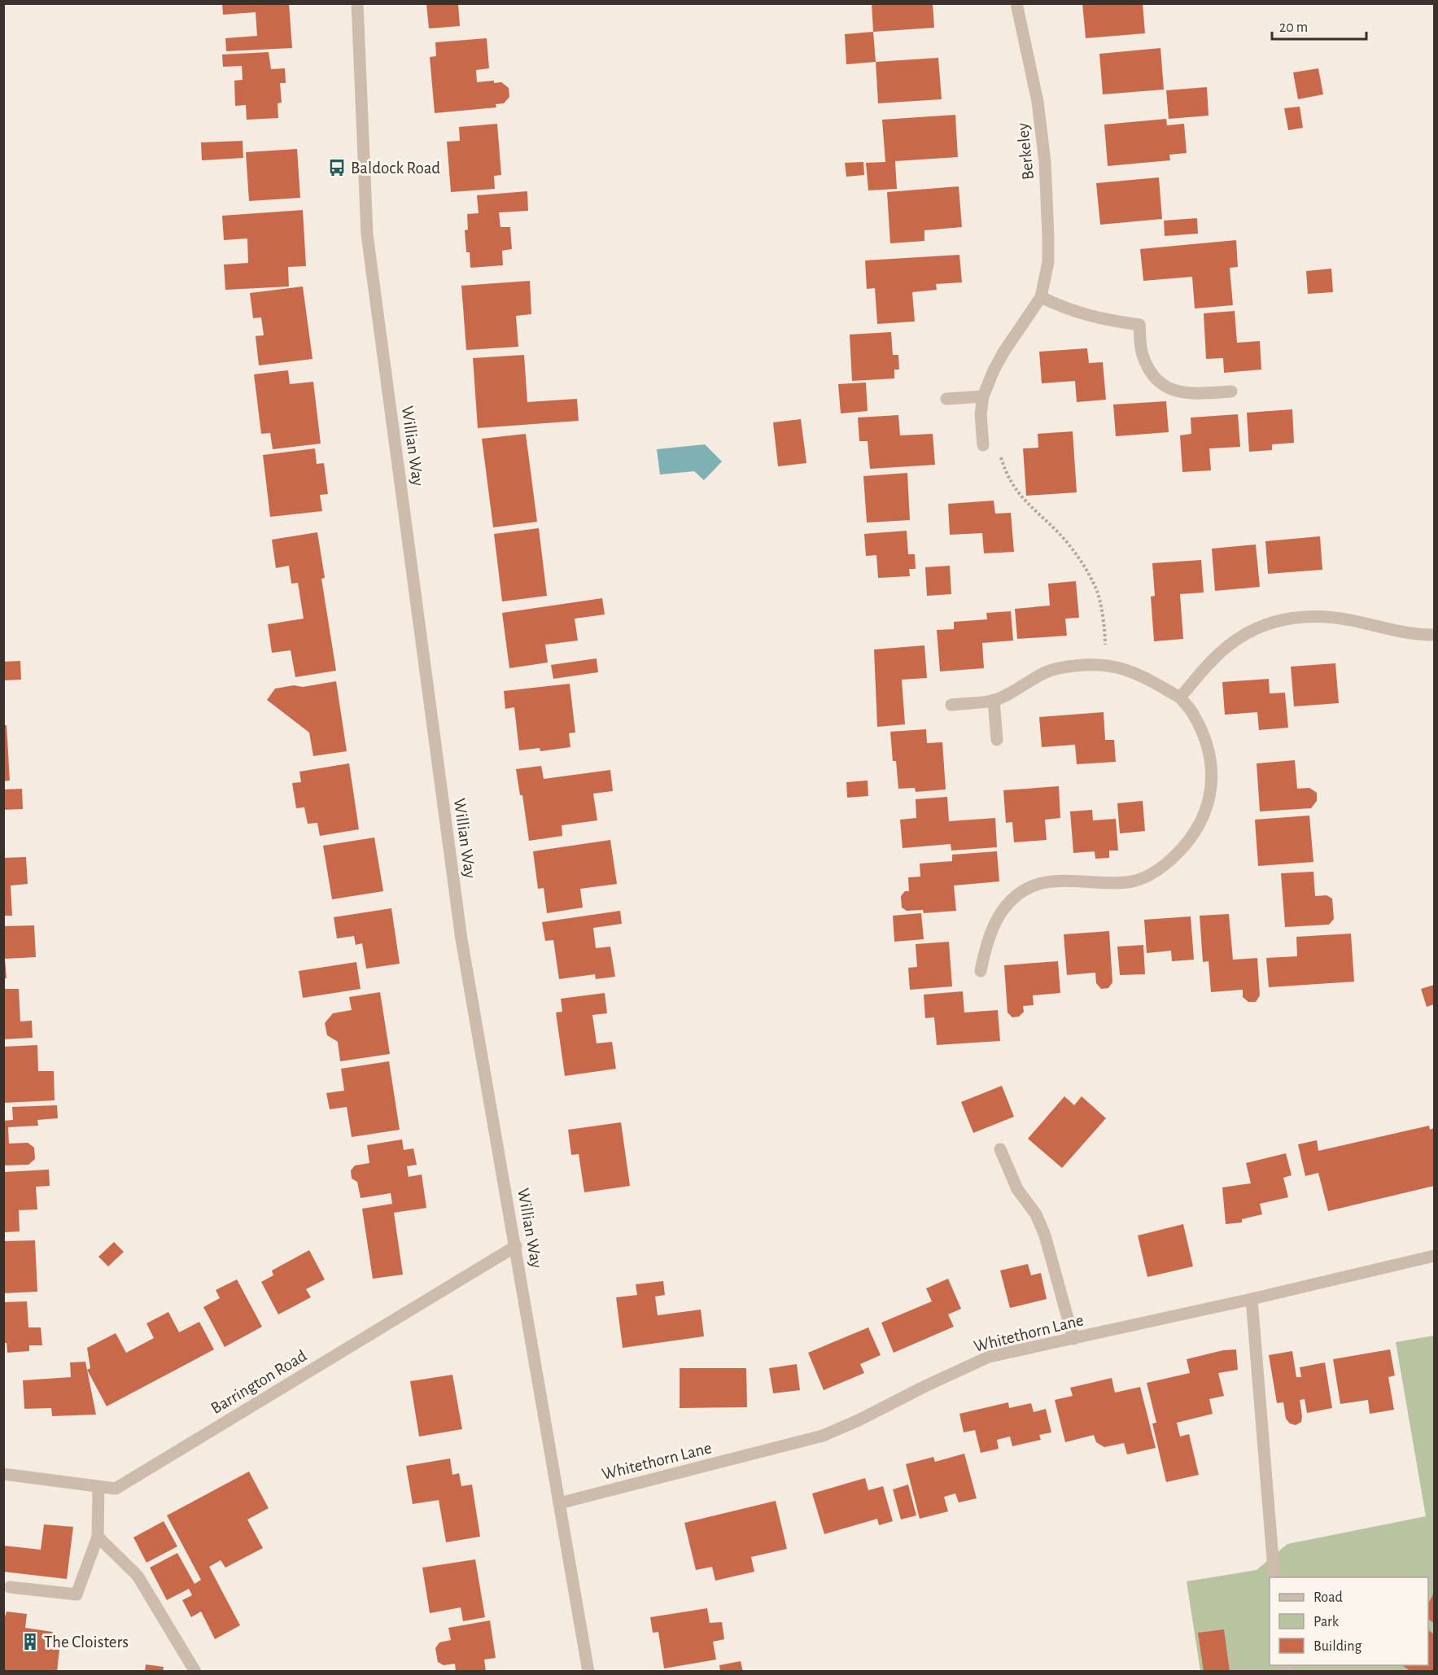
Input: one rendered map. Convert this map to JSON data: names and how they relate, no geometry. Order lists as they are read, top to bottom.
{
  "streets": {
    "street": [
      "Berkeley",
      "Willian Way",
      "Whitethorn Lane",
      "Barrington Road"
    ]
  },
  "crossings": [
    ["Willian Way", "Whitethorn Lane"],
    ["Willian Way", "Barrington Road"]
  ],
  "places": {
    "bus stop": ["Baldock Road"],
    "building": ["The Cloisters"]
  },
  "legend": ["Road", "Park", "Building"],
  "scale_bar": "20 m"
}
